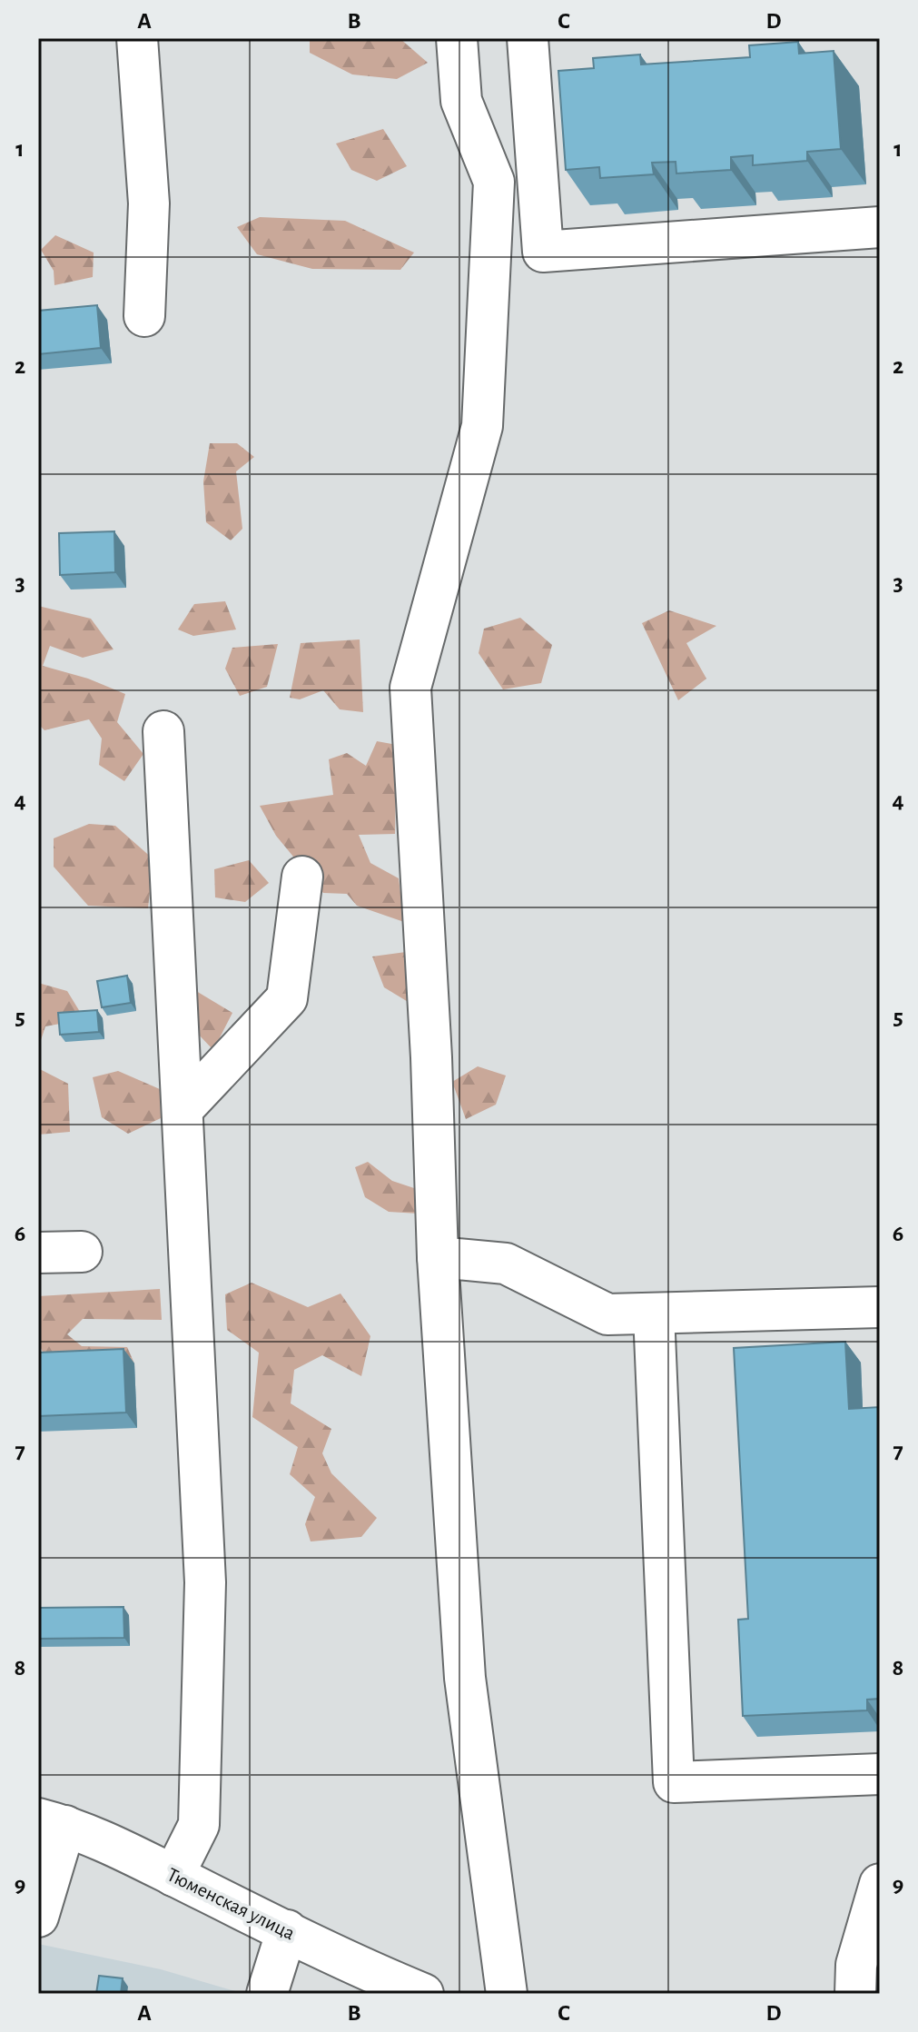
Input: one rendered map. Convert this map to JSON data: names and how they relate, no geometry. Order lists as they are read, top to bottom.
{
  "streets": {
    "street": ["Тюменская улица"]
  },
  "grid": {
    "columns": [
      "A",
      "B",
      "C",
      "D"
    ],
    "rows": [
      "1",
      "2",
      "3",
      "4",
      "5",
      "6",
      "7",
      "8",
      "9"
    ]
  }
}
